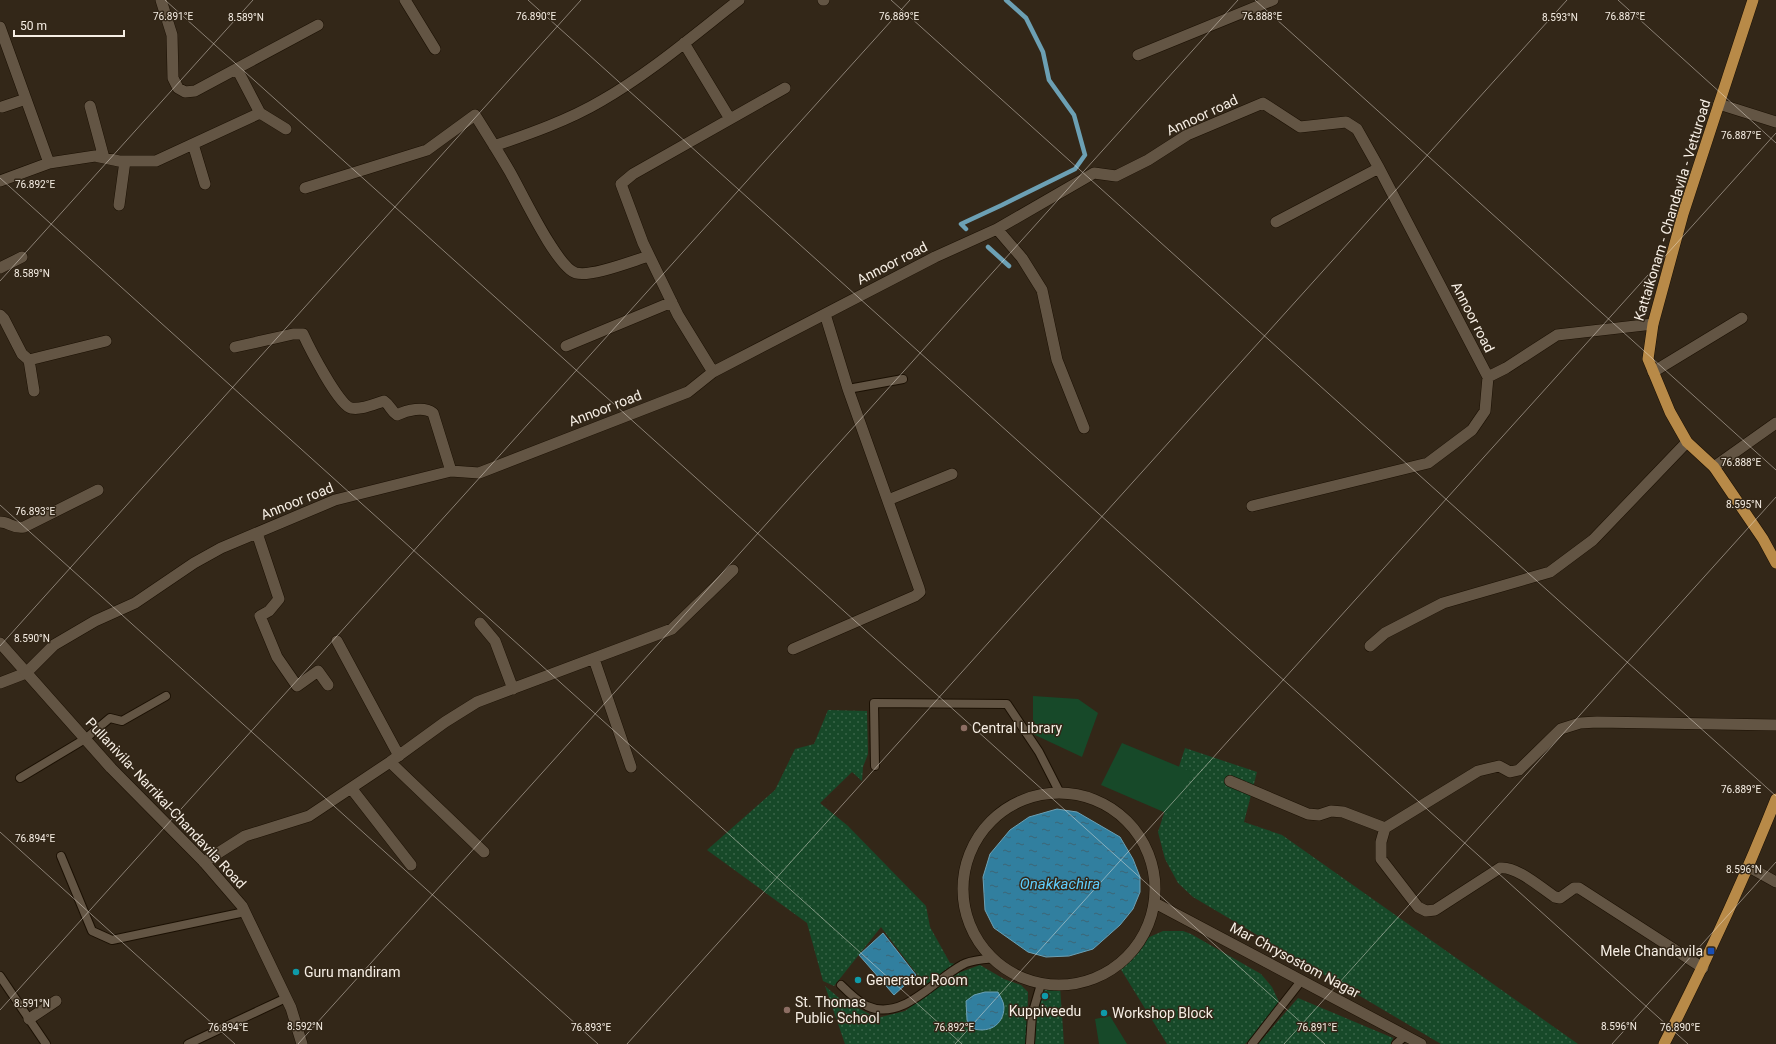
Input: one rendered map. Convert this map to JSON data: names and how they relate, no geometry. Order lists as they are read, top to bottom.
{
  "streets": {
    "main road": ["Kattaikonam - Chandavila - Vetturoad"],
    "street": ["Annoor road", "Pullanivila- Narrikal-Chandavila Road", "Mar Chrysostom Nagar"]
  },
  "crossings": [
    ["Annoor road", "Pullanivila- Narrikal-Chandavila Road"]
  ],
  "water": ["Onakkachira"],
  "places": {
    "other": [
      "Central Library",
      "Guru mandiram",
      "Generator Room",
      "Kuppiveedu",
      "St. Thomas Public School",
      "Workshop Block"
    ],
    "transit": ["Mele Chandavila"]
  },
  "scale_bar": "50 m",
  "coordinates": [
    "76.889°E",
    "76.891°E",
    "76.890°E",
    "76.888°E",
    "76.887°E",
    "8.589°N",
    "8.593°N",
    "76.892°E",
    "8.595°N",
    "76.893°E",
    "8.590°N",
    "76.894°E",
    "8.596°N",
    "8.591°N",
    "8.592°N"
  ]
}
